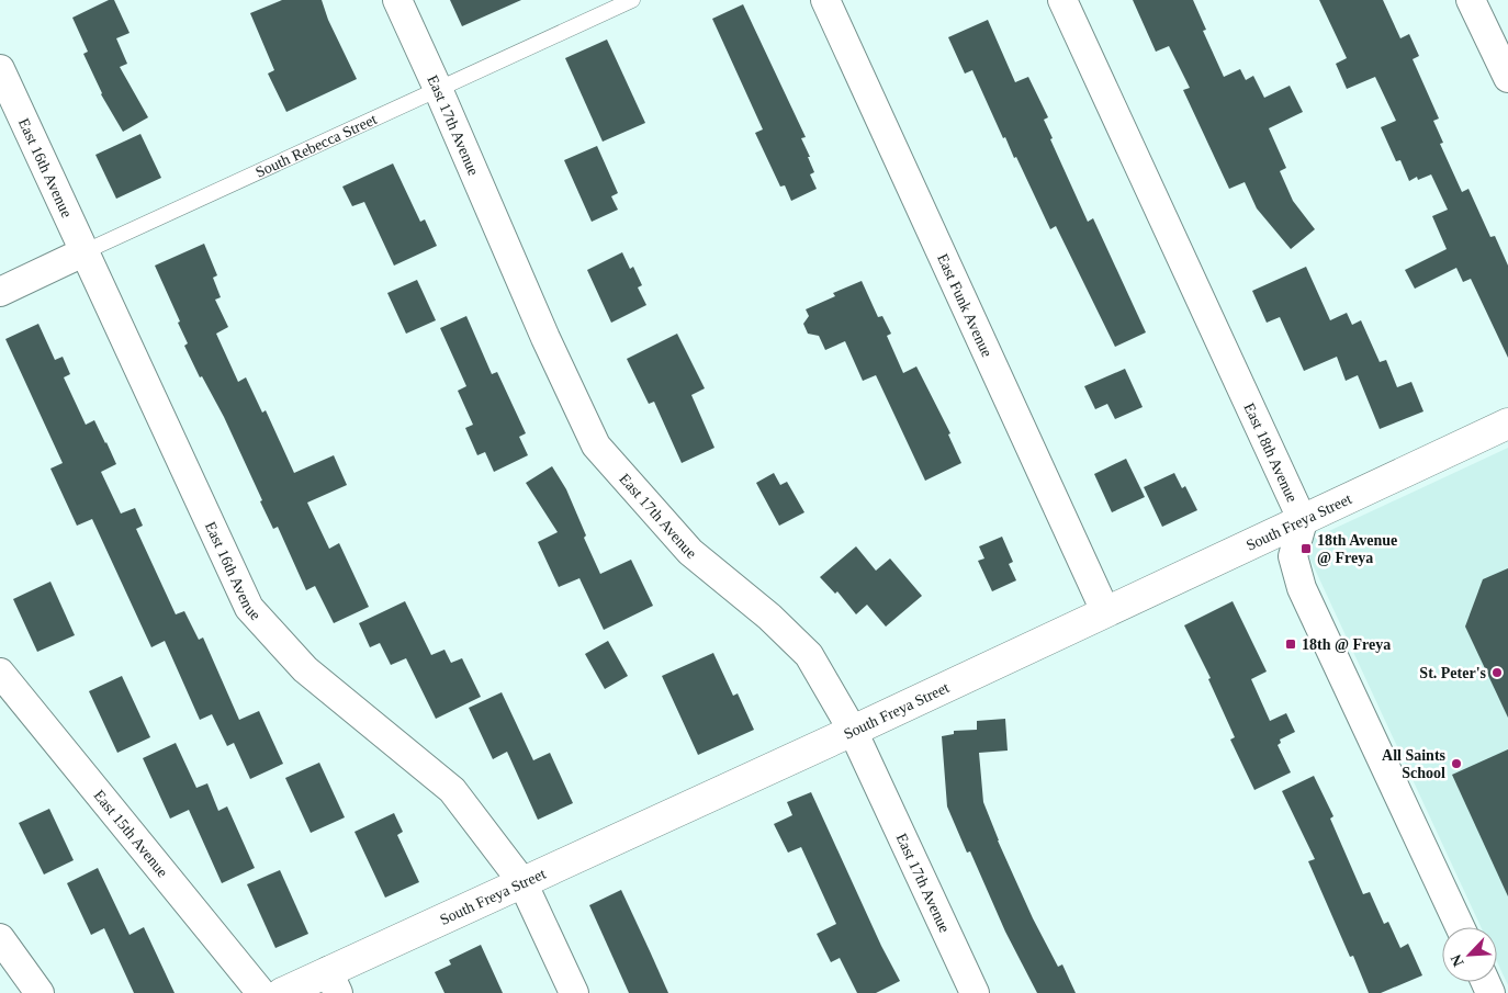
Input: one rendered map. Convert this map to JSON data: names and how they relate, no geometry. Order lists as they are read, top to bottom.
{
  "streets": {
    "main road": ["South Freya Street"],
    "street": [
      "East 17th Avenue",
      "South Rebecca Street",
      "East 16th Avenue",
      "East Funk Avenue",
      "East 18th Avenue",
      "East 15th Avenue"
    ]
  },
  "crossings": [
    ["East 17th Avenue", "South Rebecca Street"],
    ["East 17th Avenue", "South Freya Street"],
    ["South Rebecca Street", "East 16th Avenue"],
    ["East 16th Avenue", "South Freya Street"],
    ["East Funk Avenue", "South Freya Street"],
    ["East 18th Avenue", "South Freya Street"]
  ],
  "places": {
    "transit": ["18th Avenue @ Freya", "18th @ Freya"],
    "other": ["St. Peter's", "All Saints School"]
  },
  "north": "bottom left"
}
